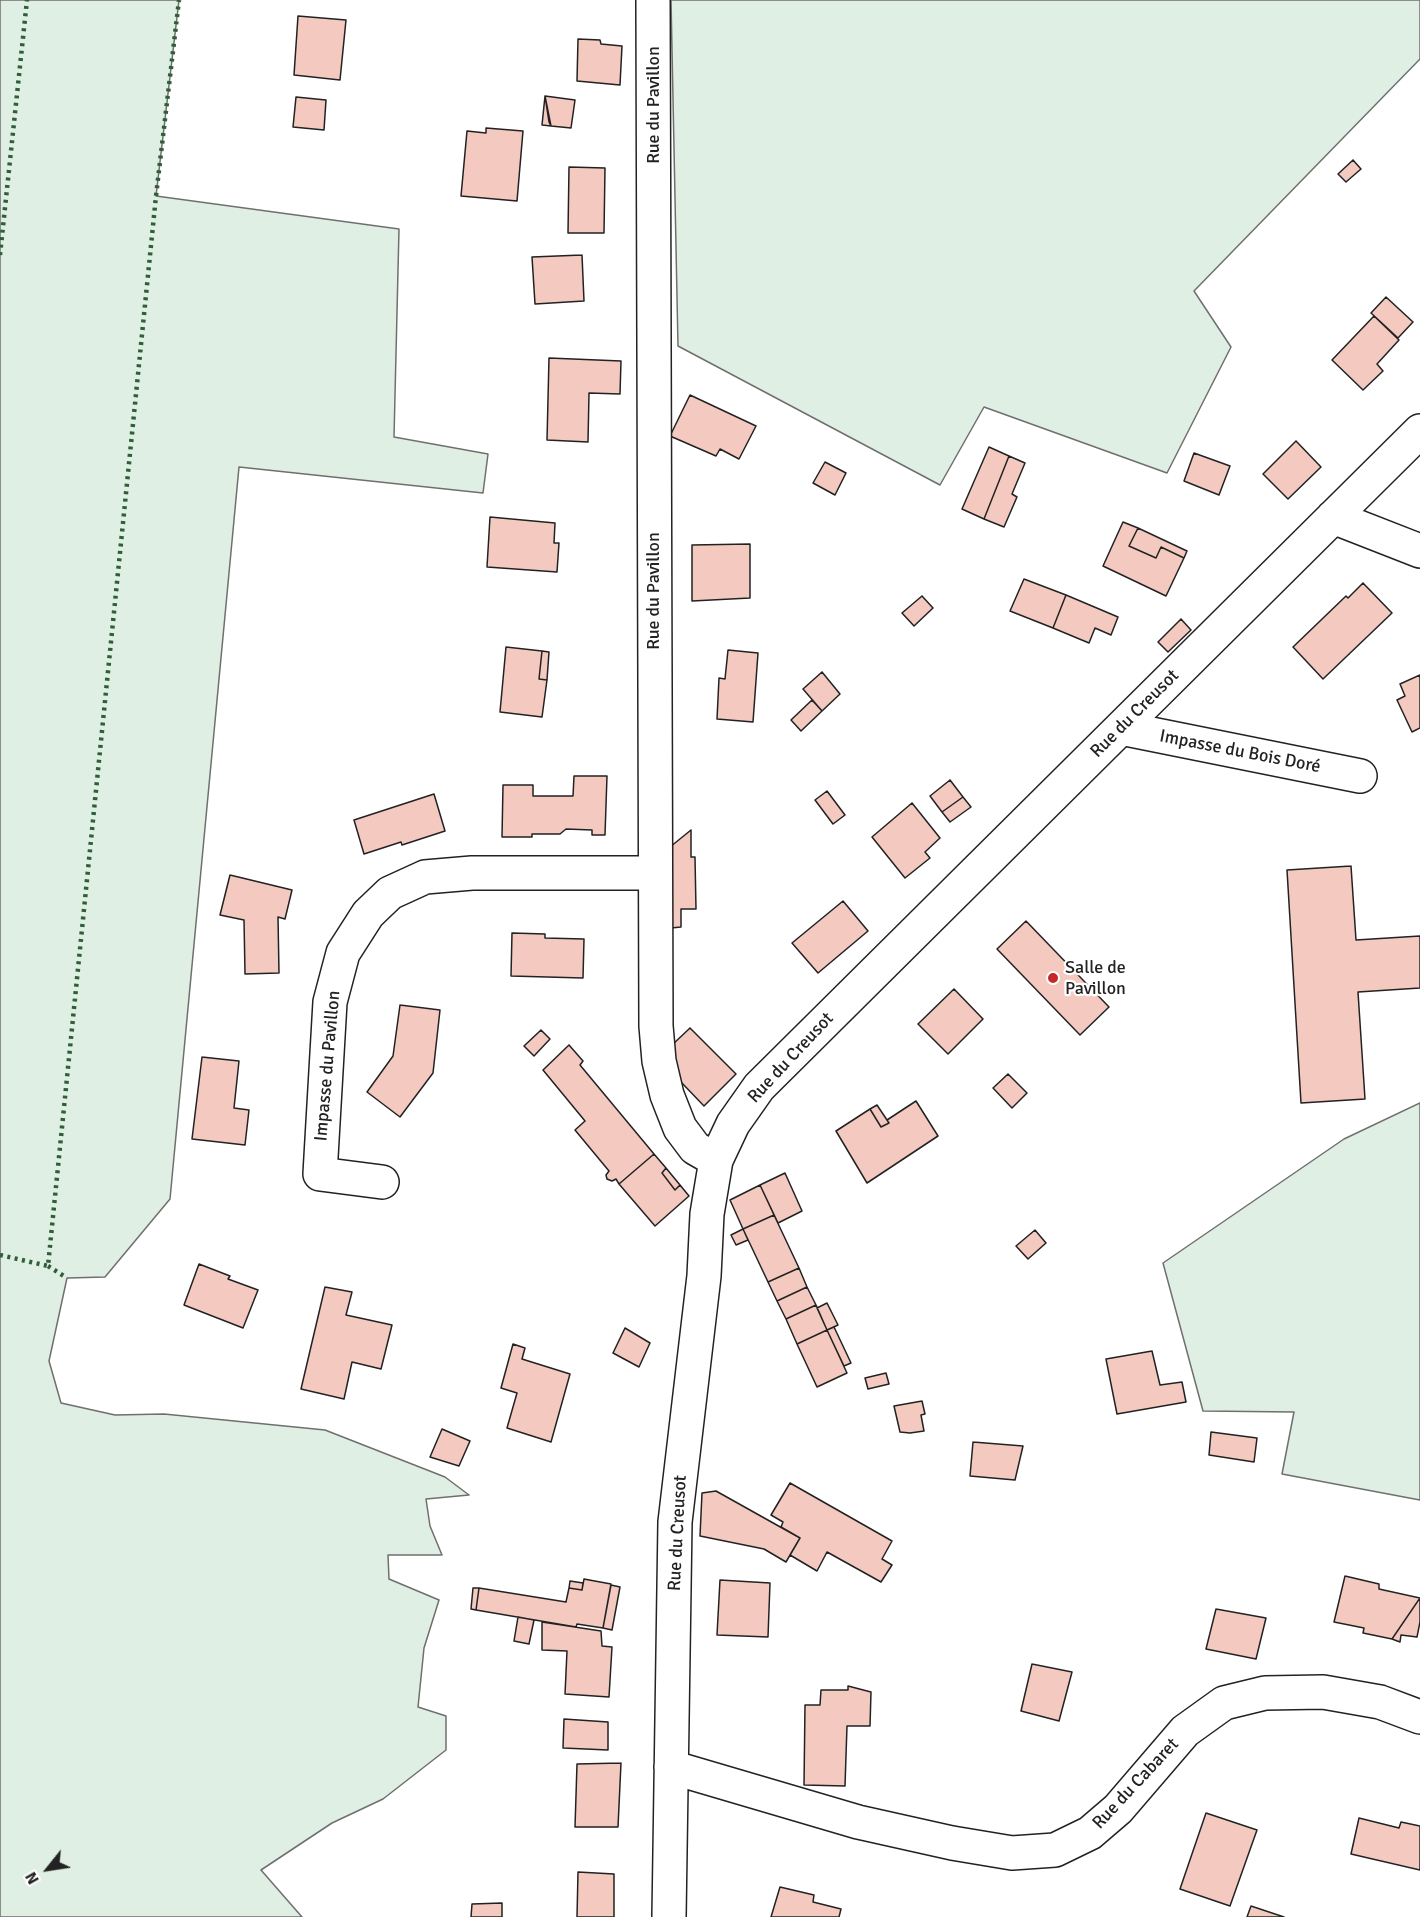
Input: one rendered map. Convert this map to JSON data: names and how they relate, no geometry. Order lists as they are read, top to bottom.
{
  "streets": {
    "street": [
      "Rue du Pavillon",
      "Rue du Creusot",
      "Impasse du Bois Doré",
      "Impasse du Pavillon",
      "Rue du Cabaret"
    ]
  },
  "crossings": [
    ["Rue du Pavillon", "Rue du Creusot"],
    ["Rue du Pavillon", "Impasse du Pavillon"],
    ["Rue du Creusot", "Impasse du Bois Doré"],
    ["Rue du Creusot", "Rue du Cabaret"]
  ],
  "places": ["Salle de Pavillon"],
  "north": "bottom left"
}
